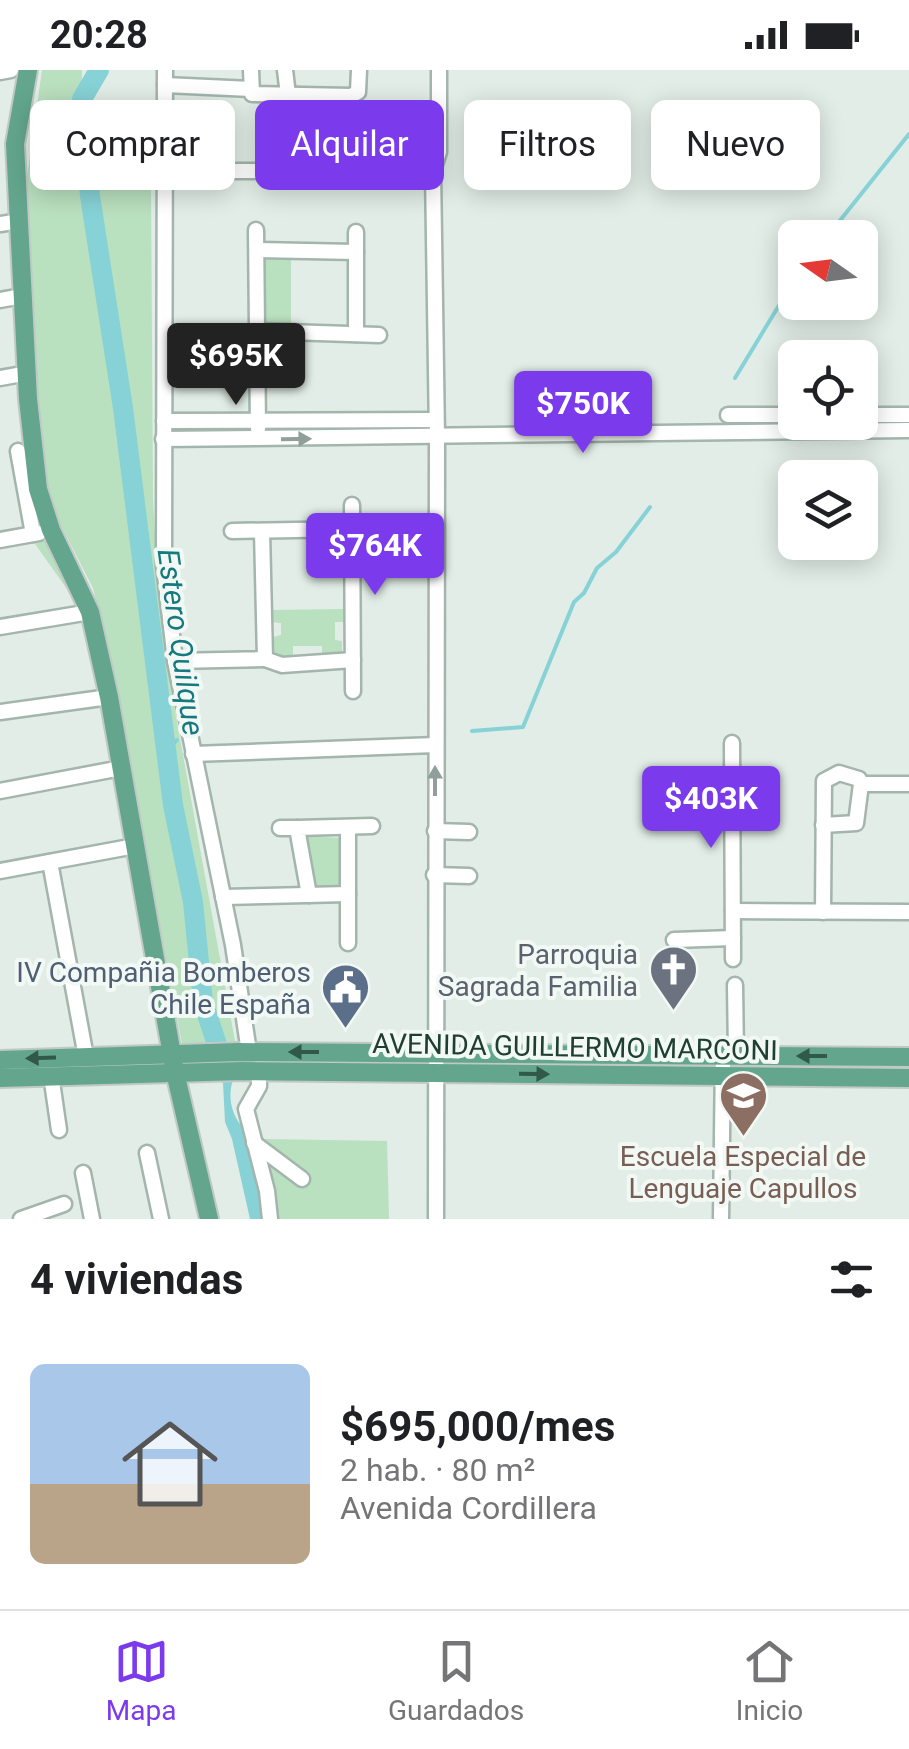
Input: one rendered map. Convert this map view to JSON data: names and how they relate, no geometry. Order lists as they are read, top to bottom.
{
  "streets": {
    "main road": ["AVENIDA GUILLERMO MARCONI"]
  },
  "water": ["Estero Quilque"],
  "places": {
    "church": ["Parroquia Sagrada Familia"],
    "public building": ["IV Compañia Bomberos Chile España"],
    "school or university": ["Escuela Especial de Lenguaje Capullos"]
  },
  "north": "left",
  "page": {
    "status": "20:28",
    "chip": [
      "Comprar",
      "Alquilar",
      "Filtros",
      "Nuevo"
    ],
    "price": [
      "$695K",
      "$750K",
      "$764K",
      "$403K"
    ],
    "heading": "4 viviendas",
    "list": [
      {
        "name": "$695,000/mes",
        "note": "2 hab. · 80 m² · Avenida Cordillera"
      }
    ],
    "tabs": ["Mapa", "Guardados", "Inicio"]
  }
}
